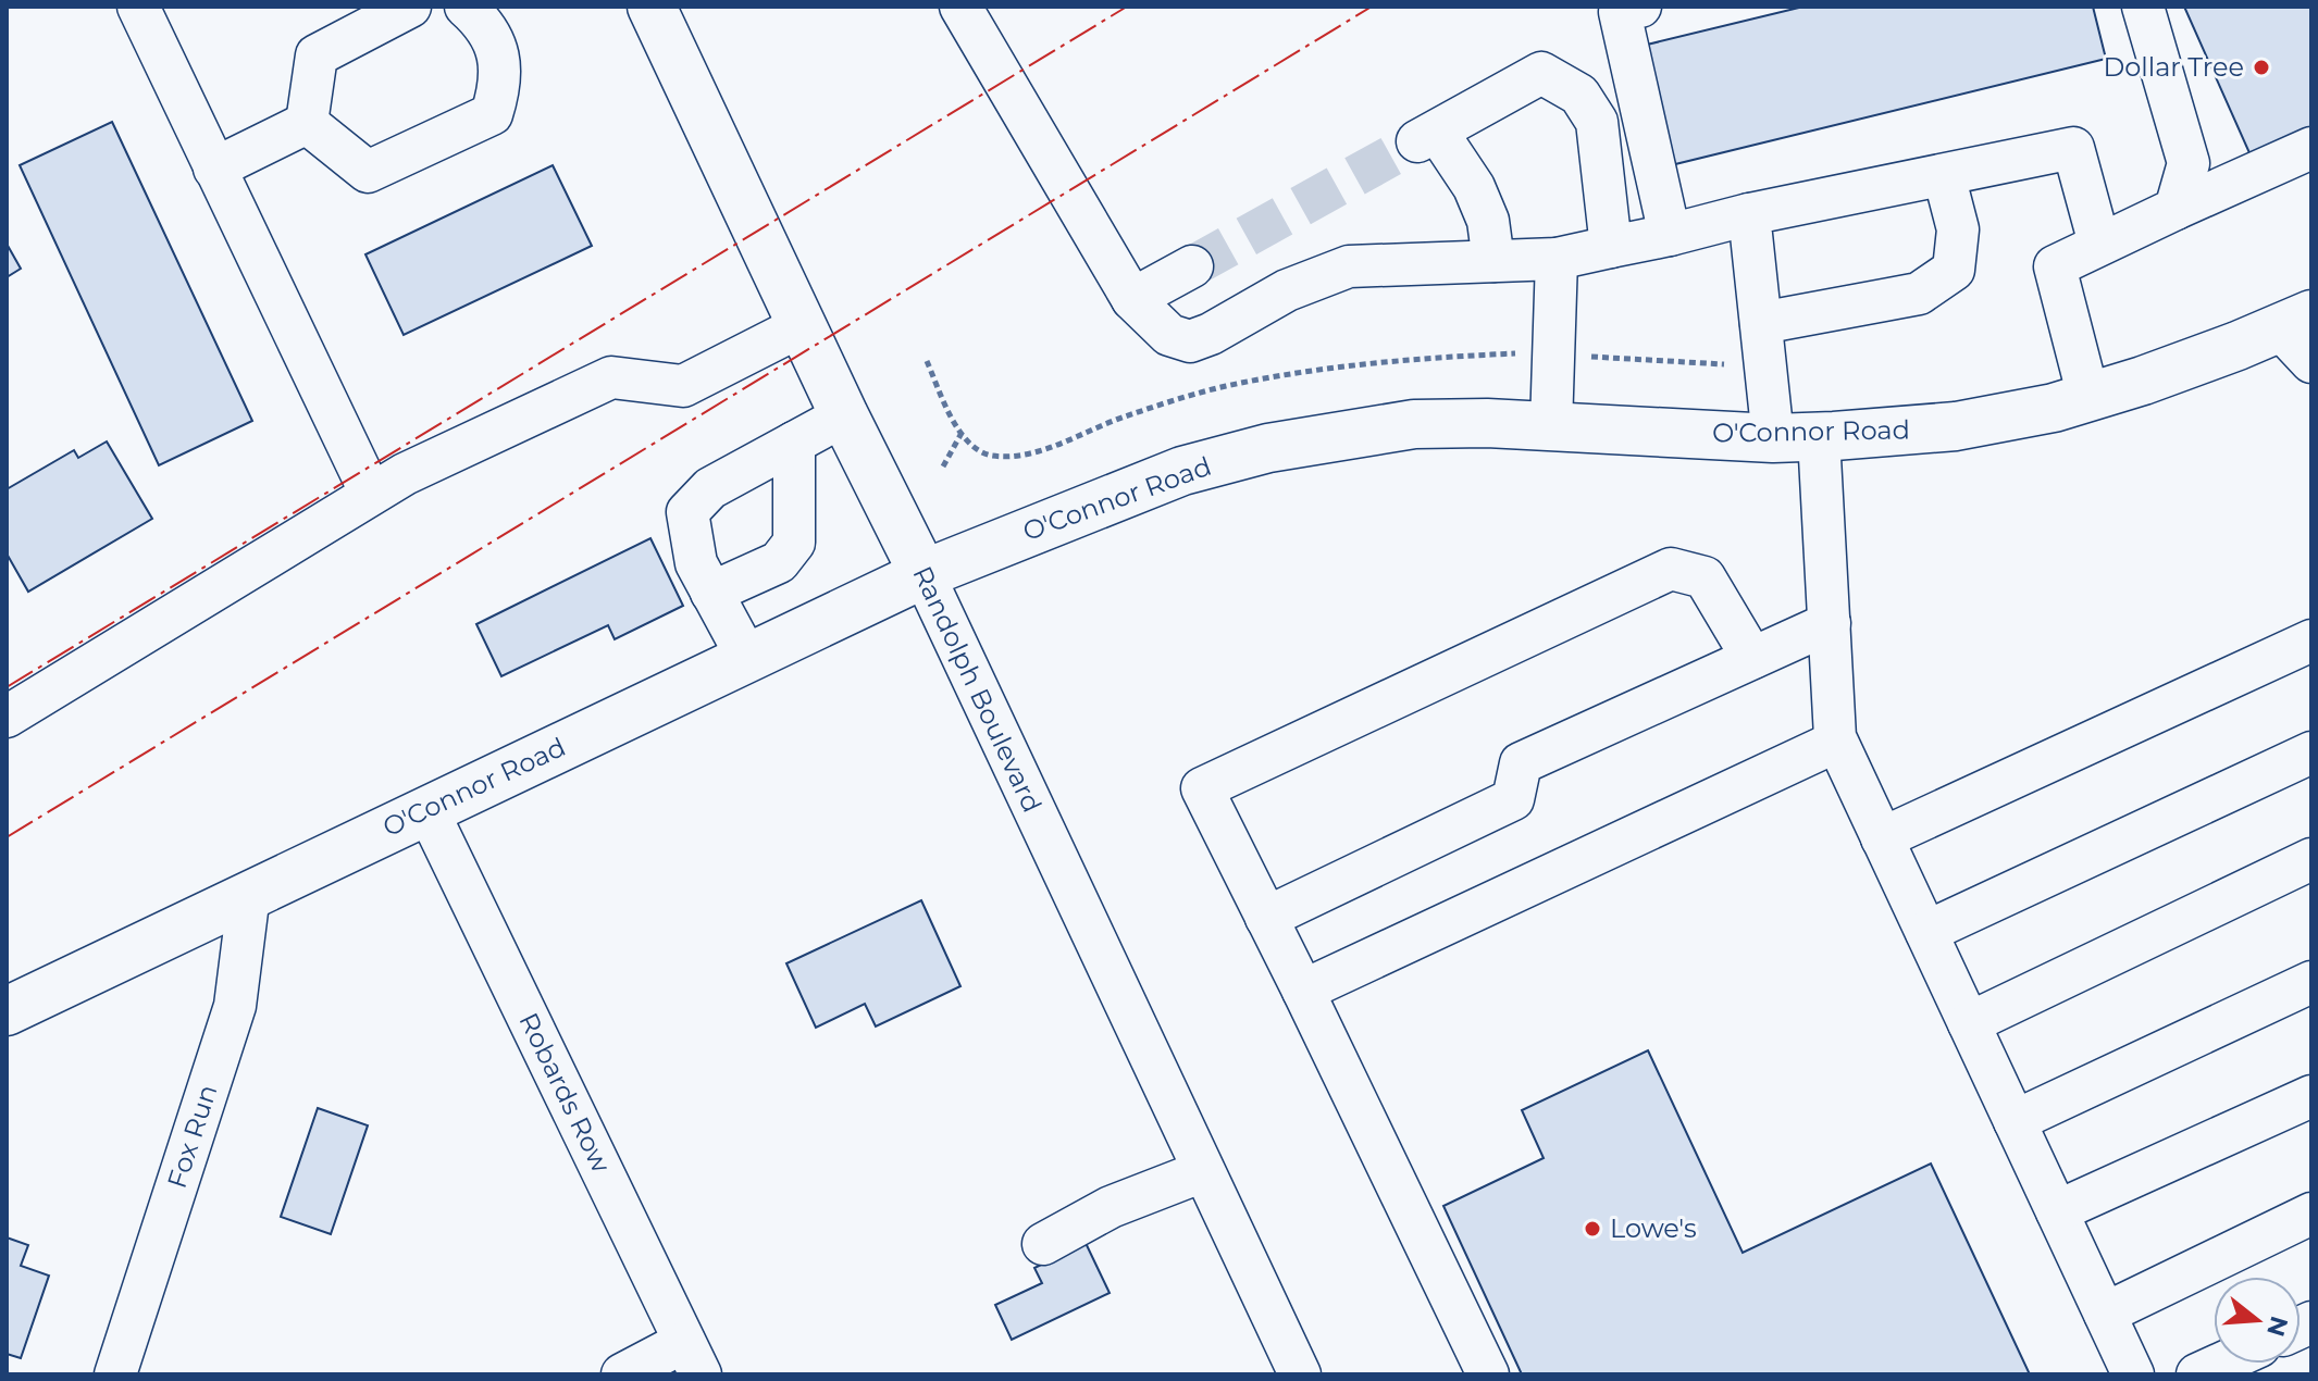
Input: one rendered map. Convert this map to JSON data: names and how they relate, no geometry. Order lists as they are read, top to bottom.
{
  "streets": {
    "main road": ["O'Connor Road", "Randolph Boulevard"],
    "street": ["Robards Row", "Fox Run"]
  },
  "crossings": [
    ["O'Connor Road", "Randolph Boulevard"],
    ["O'Connor Road", "Robards Row"],
    ["O'Connor Road", "Fox Run"]
  ],
  "places": ["Dollar Tree", "Lowe's"],
  "north": "right"
}
